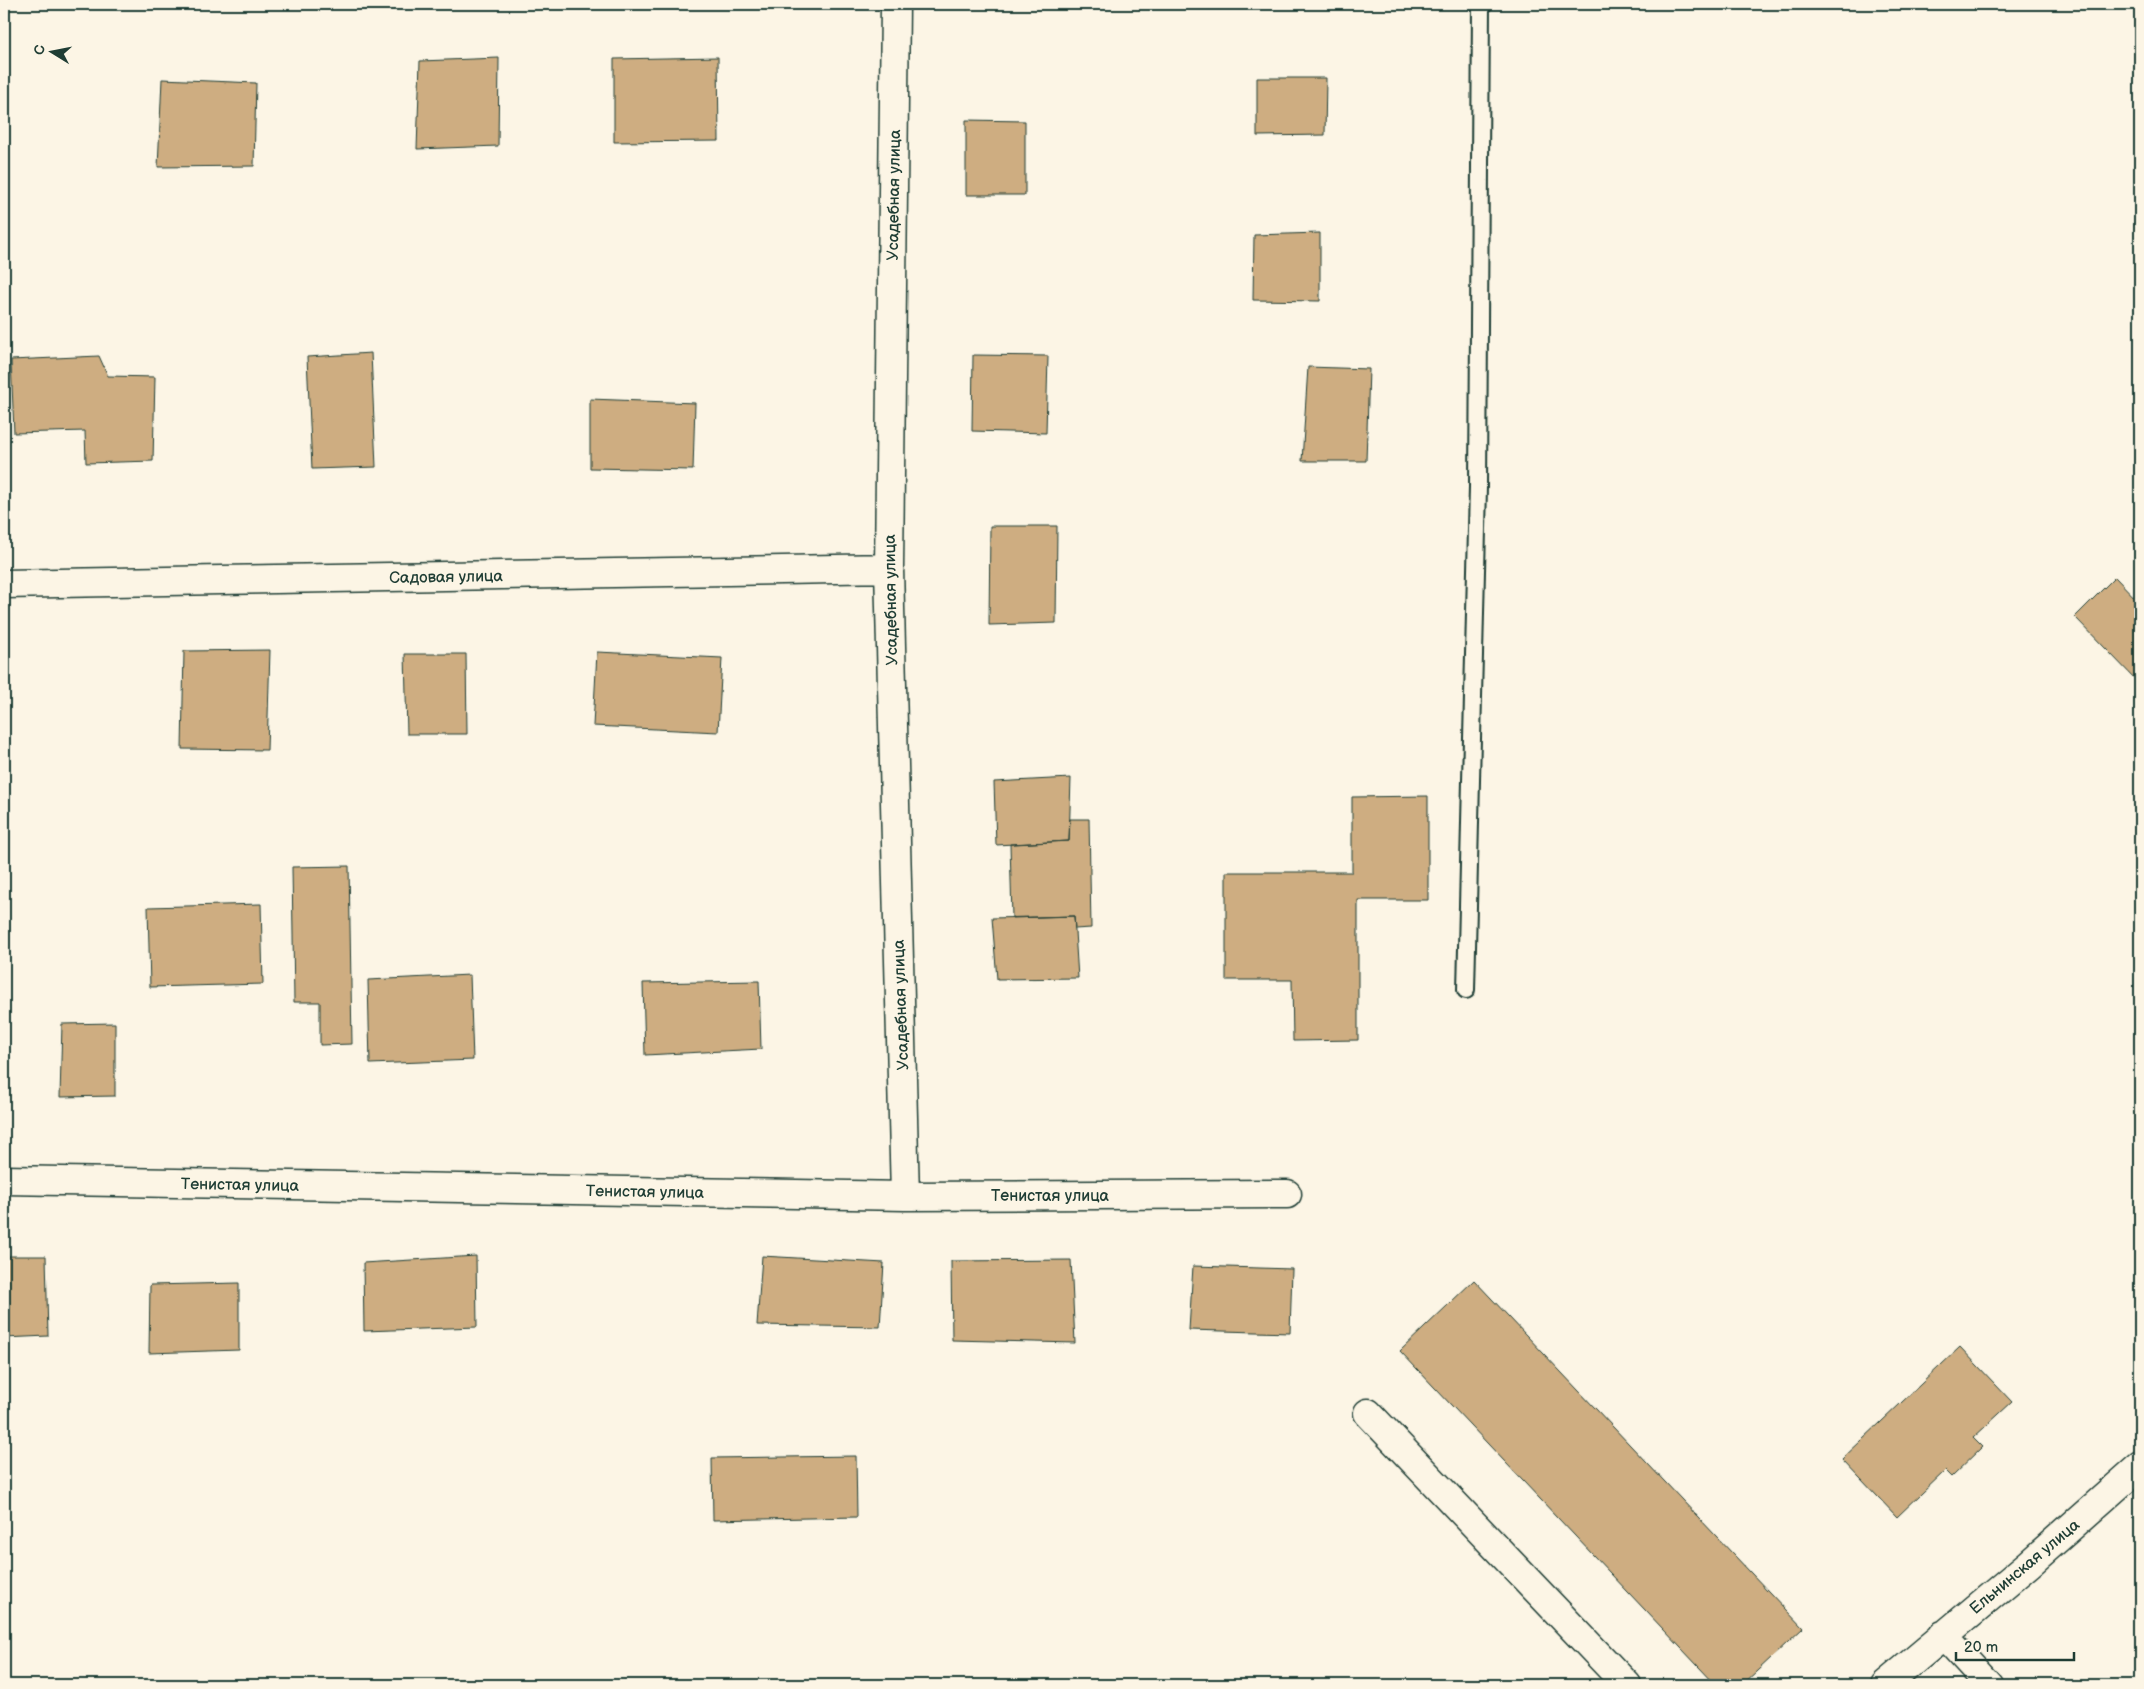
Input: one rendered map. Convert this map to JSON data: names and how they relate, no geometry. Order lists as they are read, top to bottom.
{
  "streets": {
    "street": [
      "Усадебная улица",
      "Садовая улица",
      "Тенистая улица",
      "Ельнинская улица"
    ]
  },
  "crossings": [
    ["Усадебная улица", "Садовая улица"],
    ["Усадебная улица", "Тенистая улица"]
  ],
  "scale_bar": "20 m",
  "north": "left"
}
